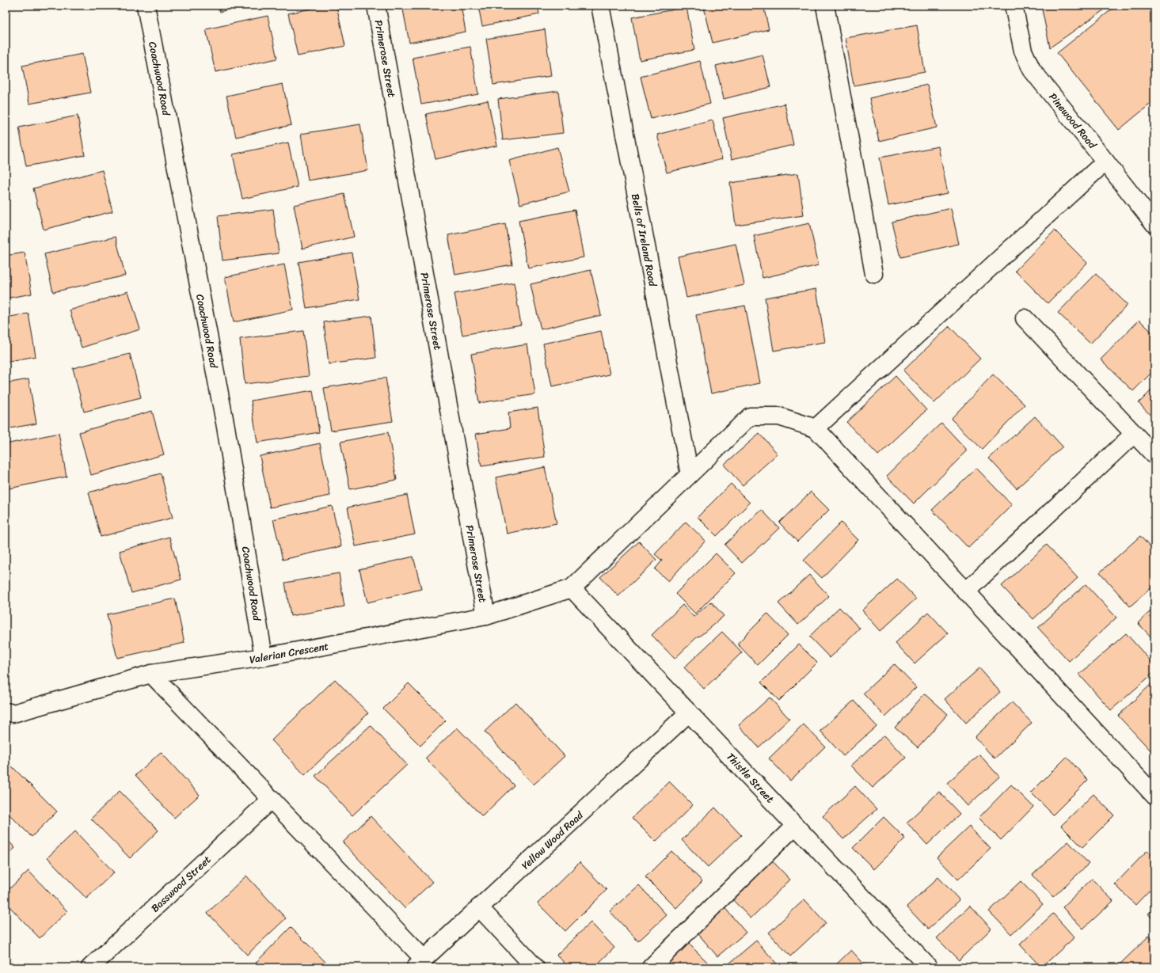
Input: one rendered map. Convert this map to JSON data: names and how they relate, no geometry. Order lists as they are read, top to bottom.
{
  "streets": {
    "street": [
      "Primerose Street",
      "Coachwood Road",
      "Pinewood Road",
      "Bells of Ireland Road",
      "Valerian Crescent",
      "Thistle Street",
      "Yellow Wood Road",
      "Basswood Street"
    ]
  },
  "crossings": [
    ["Primerose Street", "Valerian Crescent"],
    ["Coachwood Road", "Valerian Crescent"],
    ["Valerian Crescent", "Thistle Street"],
    ["Thistle Street", "Yellow Wood Road"]
  ]
}
